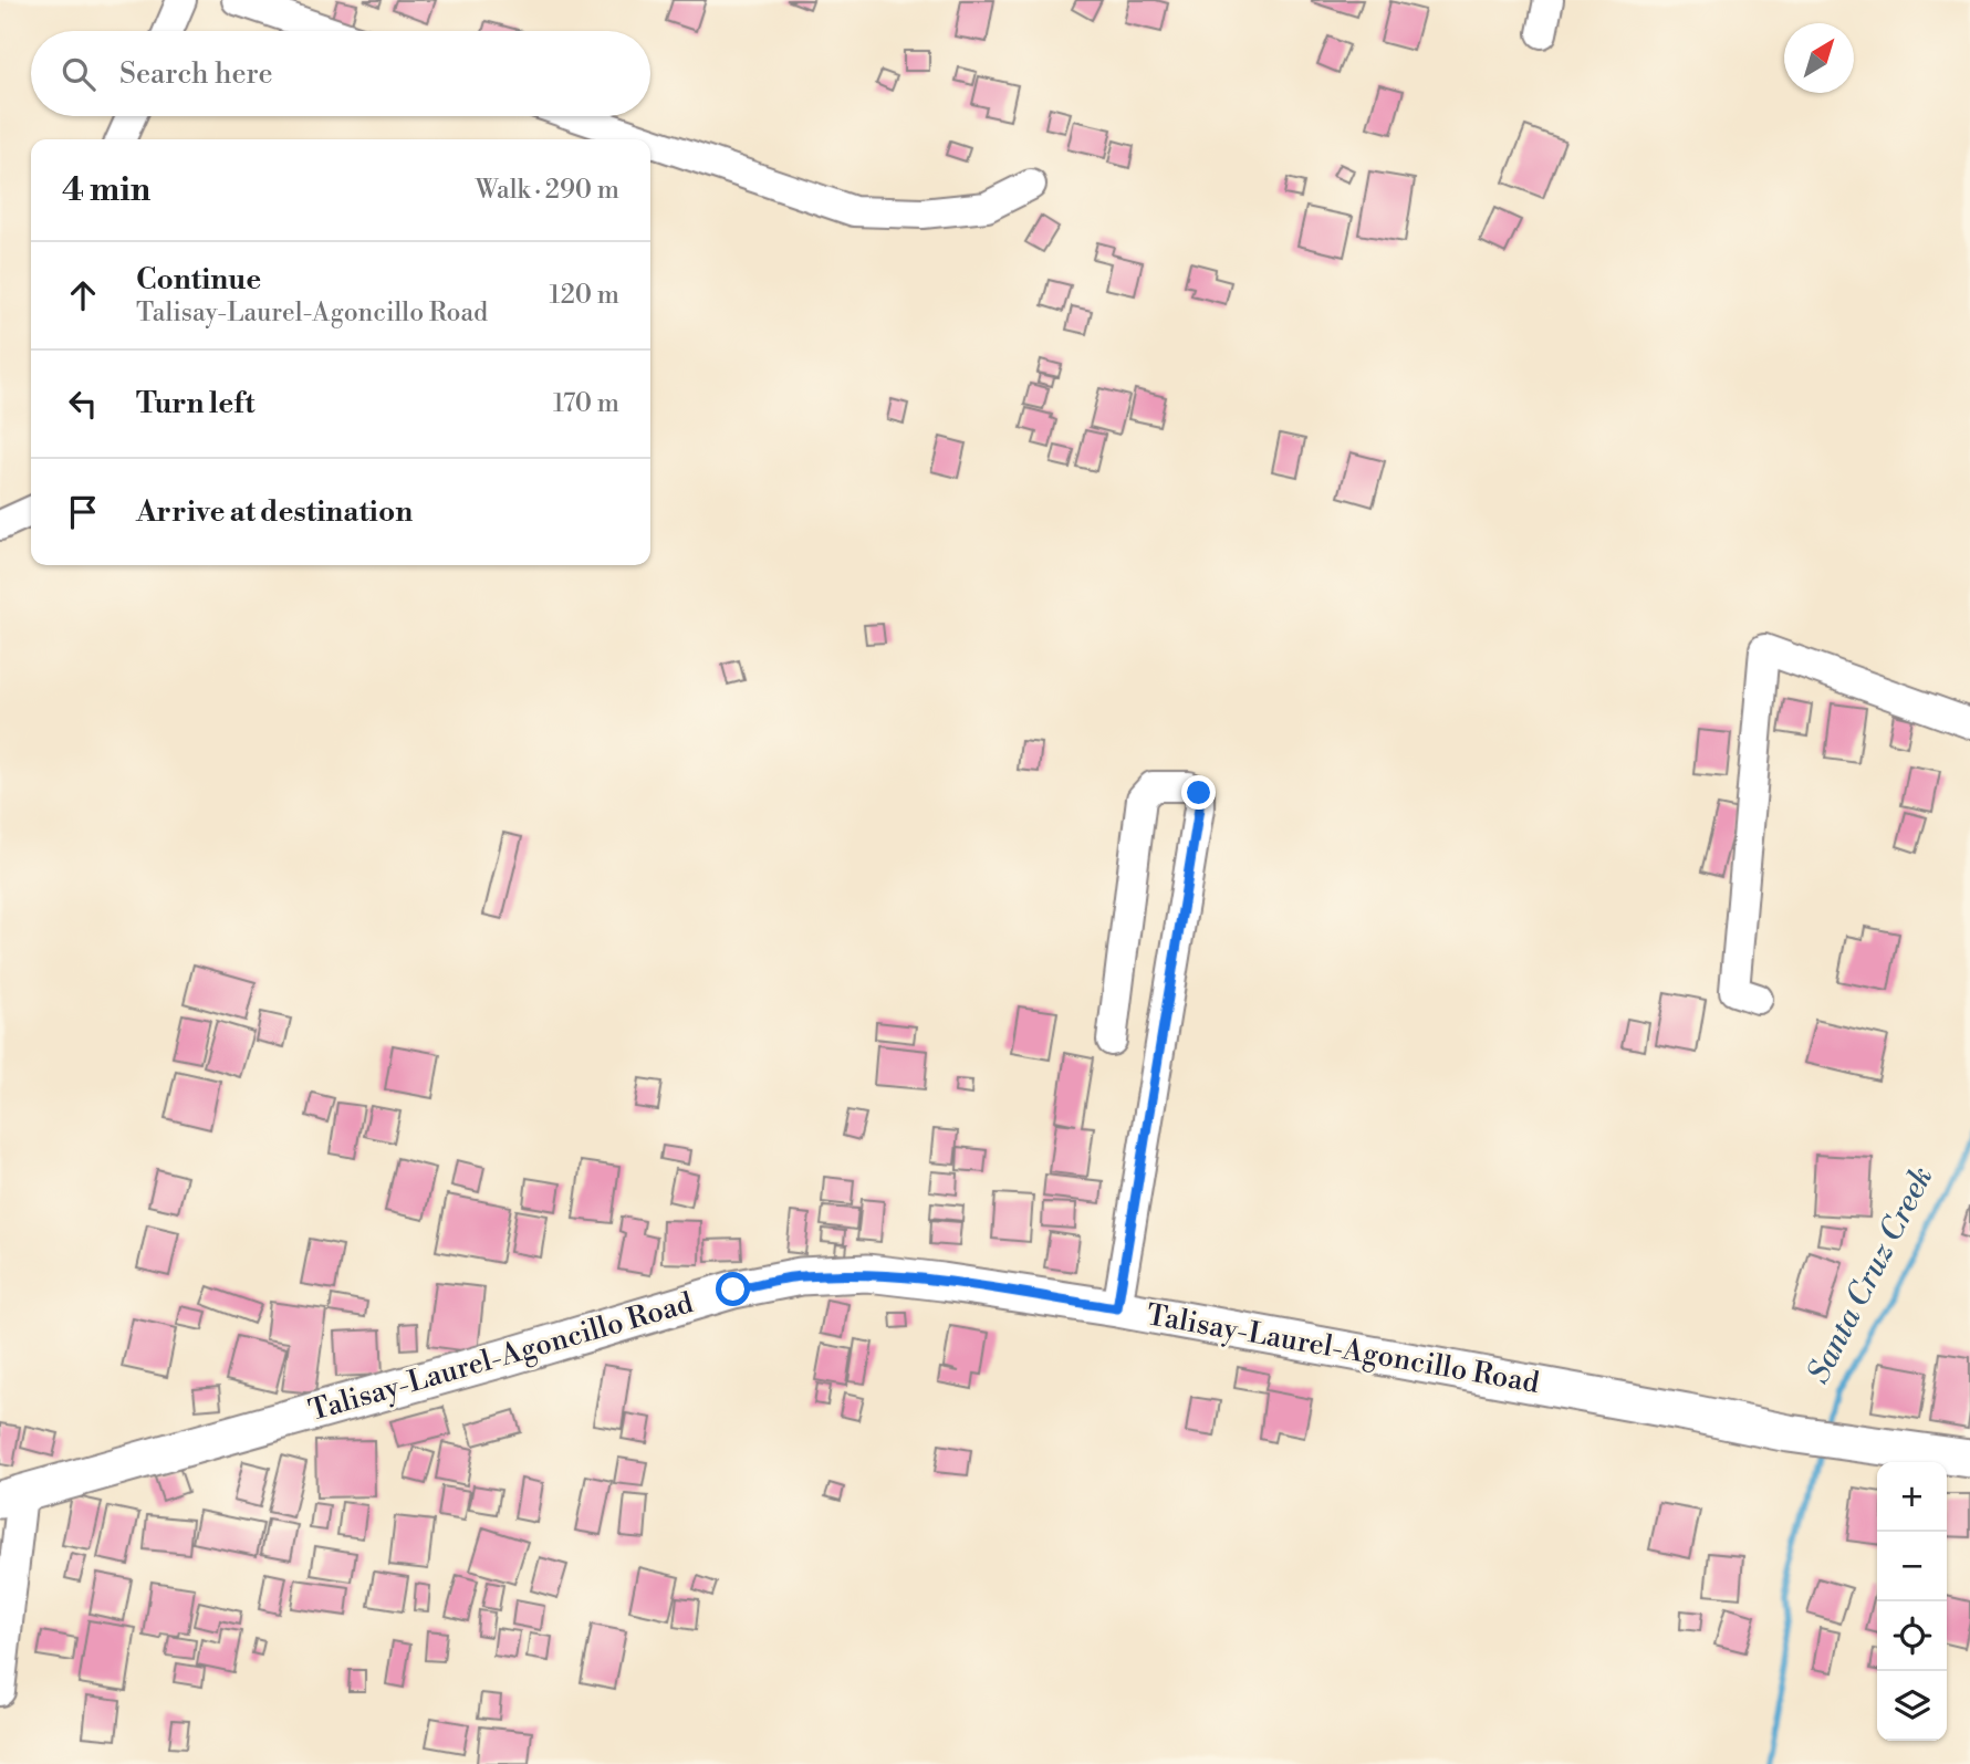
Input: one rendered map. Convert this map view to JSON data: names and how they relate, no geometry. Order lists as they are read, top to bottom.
{
  "streets": {
    "main road": ["Talisay-Laurel-Agoncillo Road"]
  },
  "water": ["Santa Cruz Creek"],
  "north": "top right",
  "page": {
    "search": "Search here",
    "heading": ["4 min", "Walk · 290 m"],
    "list": [
      ["Continue", "Talisay-Laurel-Agoncillo Road", "120 m"],
      ["Turn left", "170 m"],
      "Arrive at destination"
    ],
    "map_buttons": ["+", "−"]
  }
}
